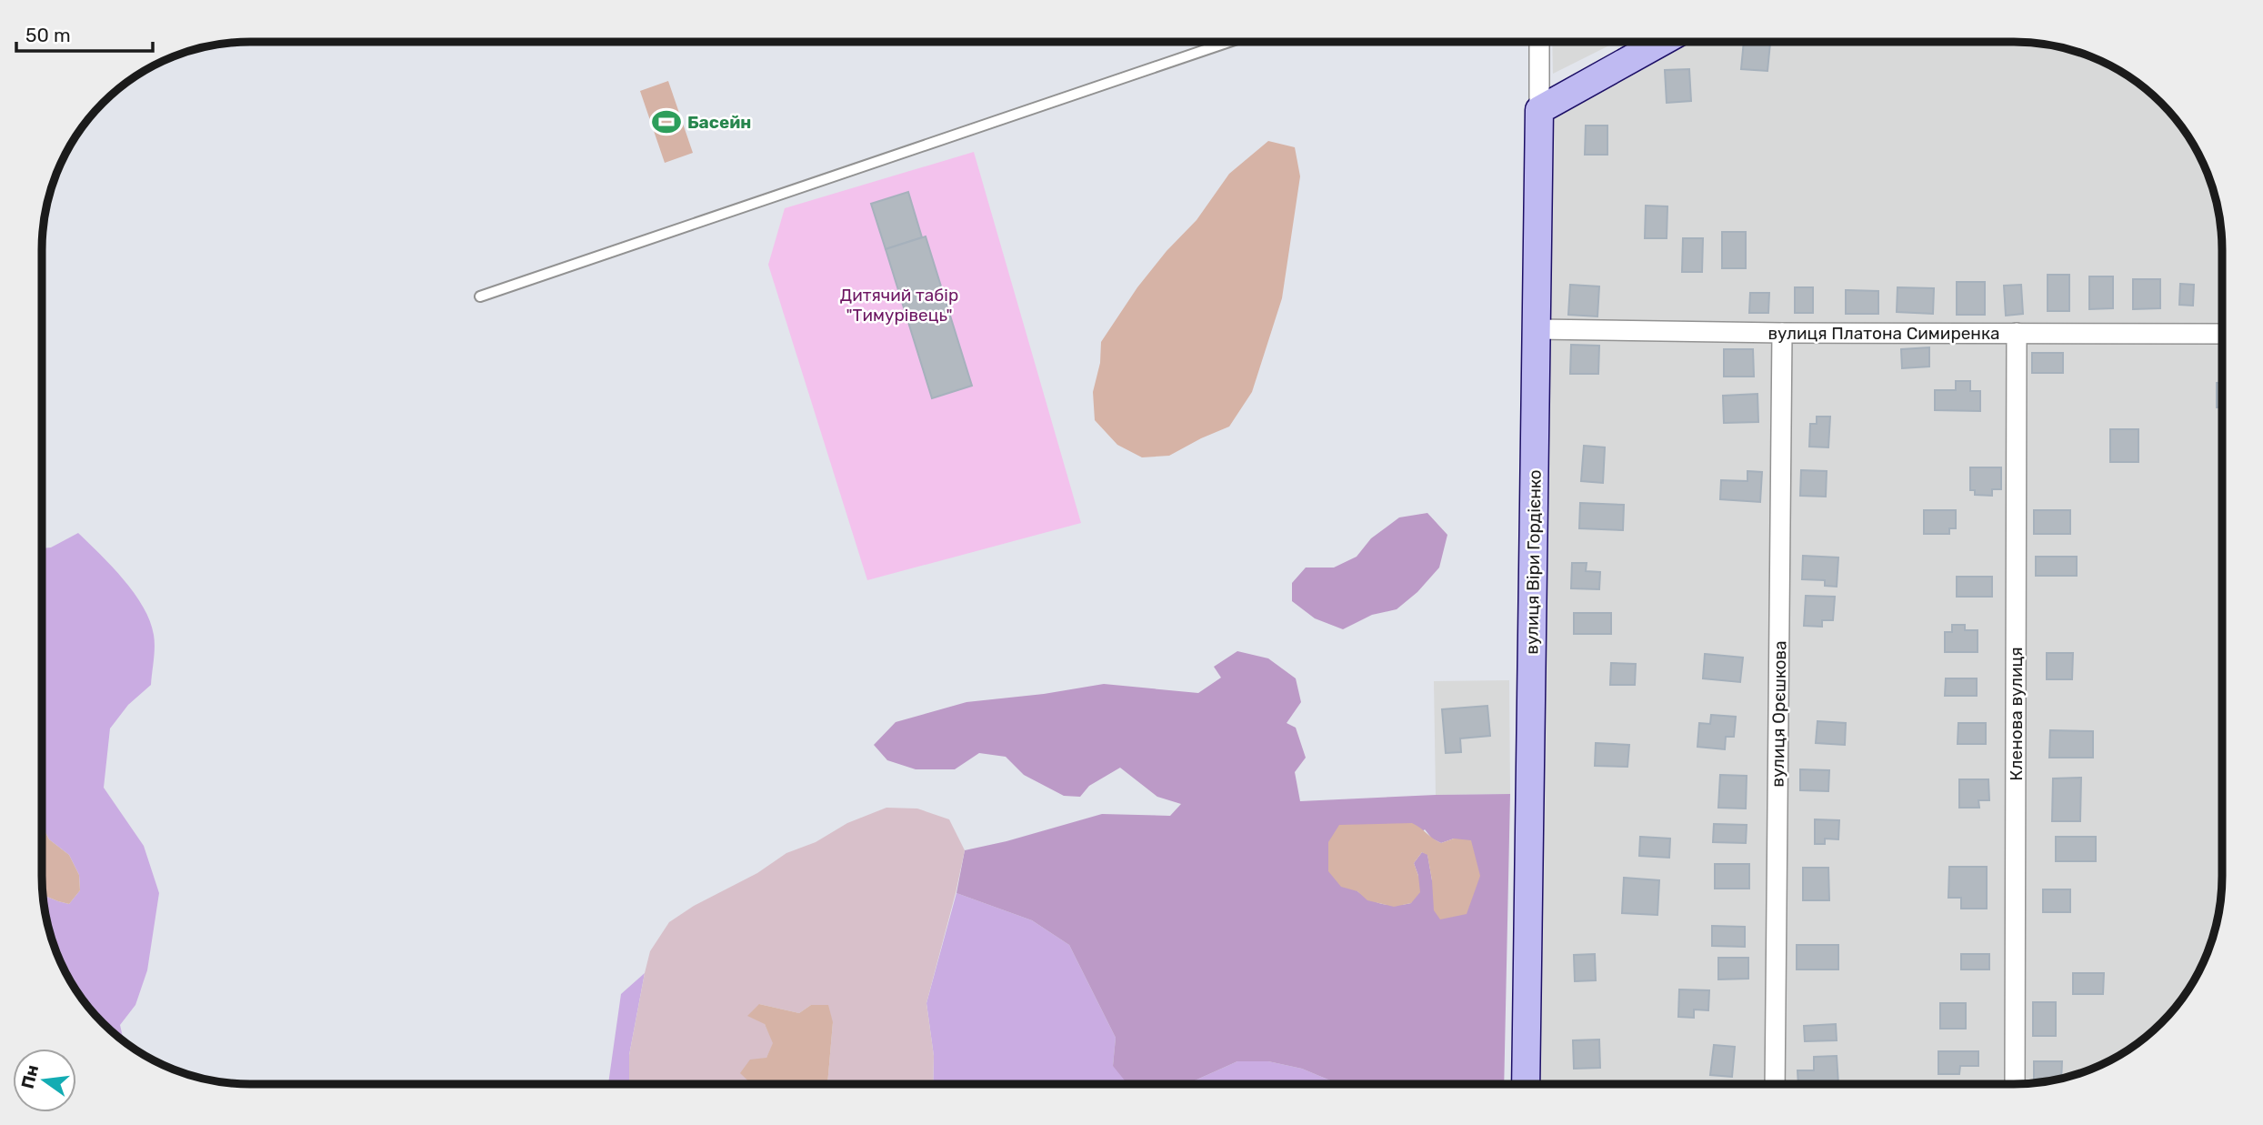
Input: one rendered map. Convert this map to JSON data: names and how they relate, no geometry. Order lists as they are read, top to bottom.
{
  "streets": {
    "street": [
      "вулиця Платона Симиренка",
      "вулиця Віри Гордієнко",
      "вулиця Орєшкова",
      "Кленова вулиця"
    ]
  },
  "crossings": [
    ["вулиця Платона Симиренка", "вулиця Віри Гордієнко"],
    ["вулиця Платона Симиренка", "вулиця Орєшкова"],
    ["вулиця Платона Симиренка", "Кленова вулиця"]
  ],
  "parks": ["Дитячий табір \"Тимурівець\""],
  "places": {
    "sports": ["Басейн"]
  },
  "scale_bar": "50 m",
  "north": "left"
}
